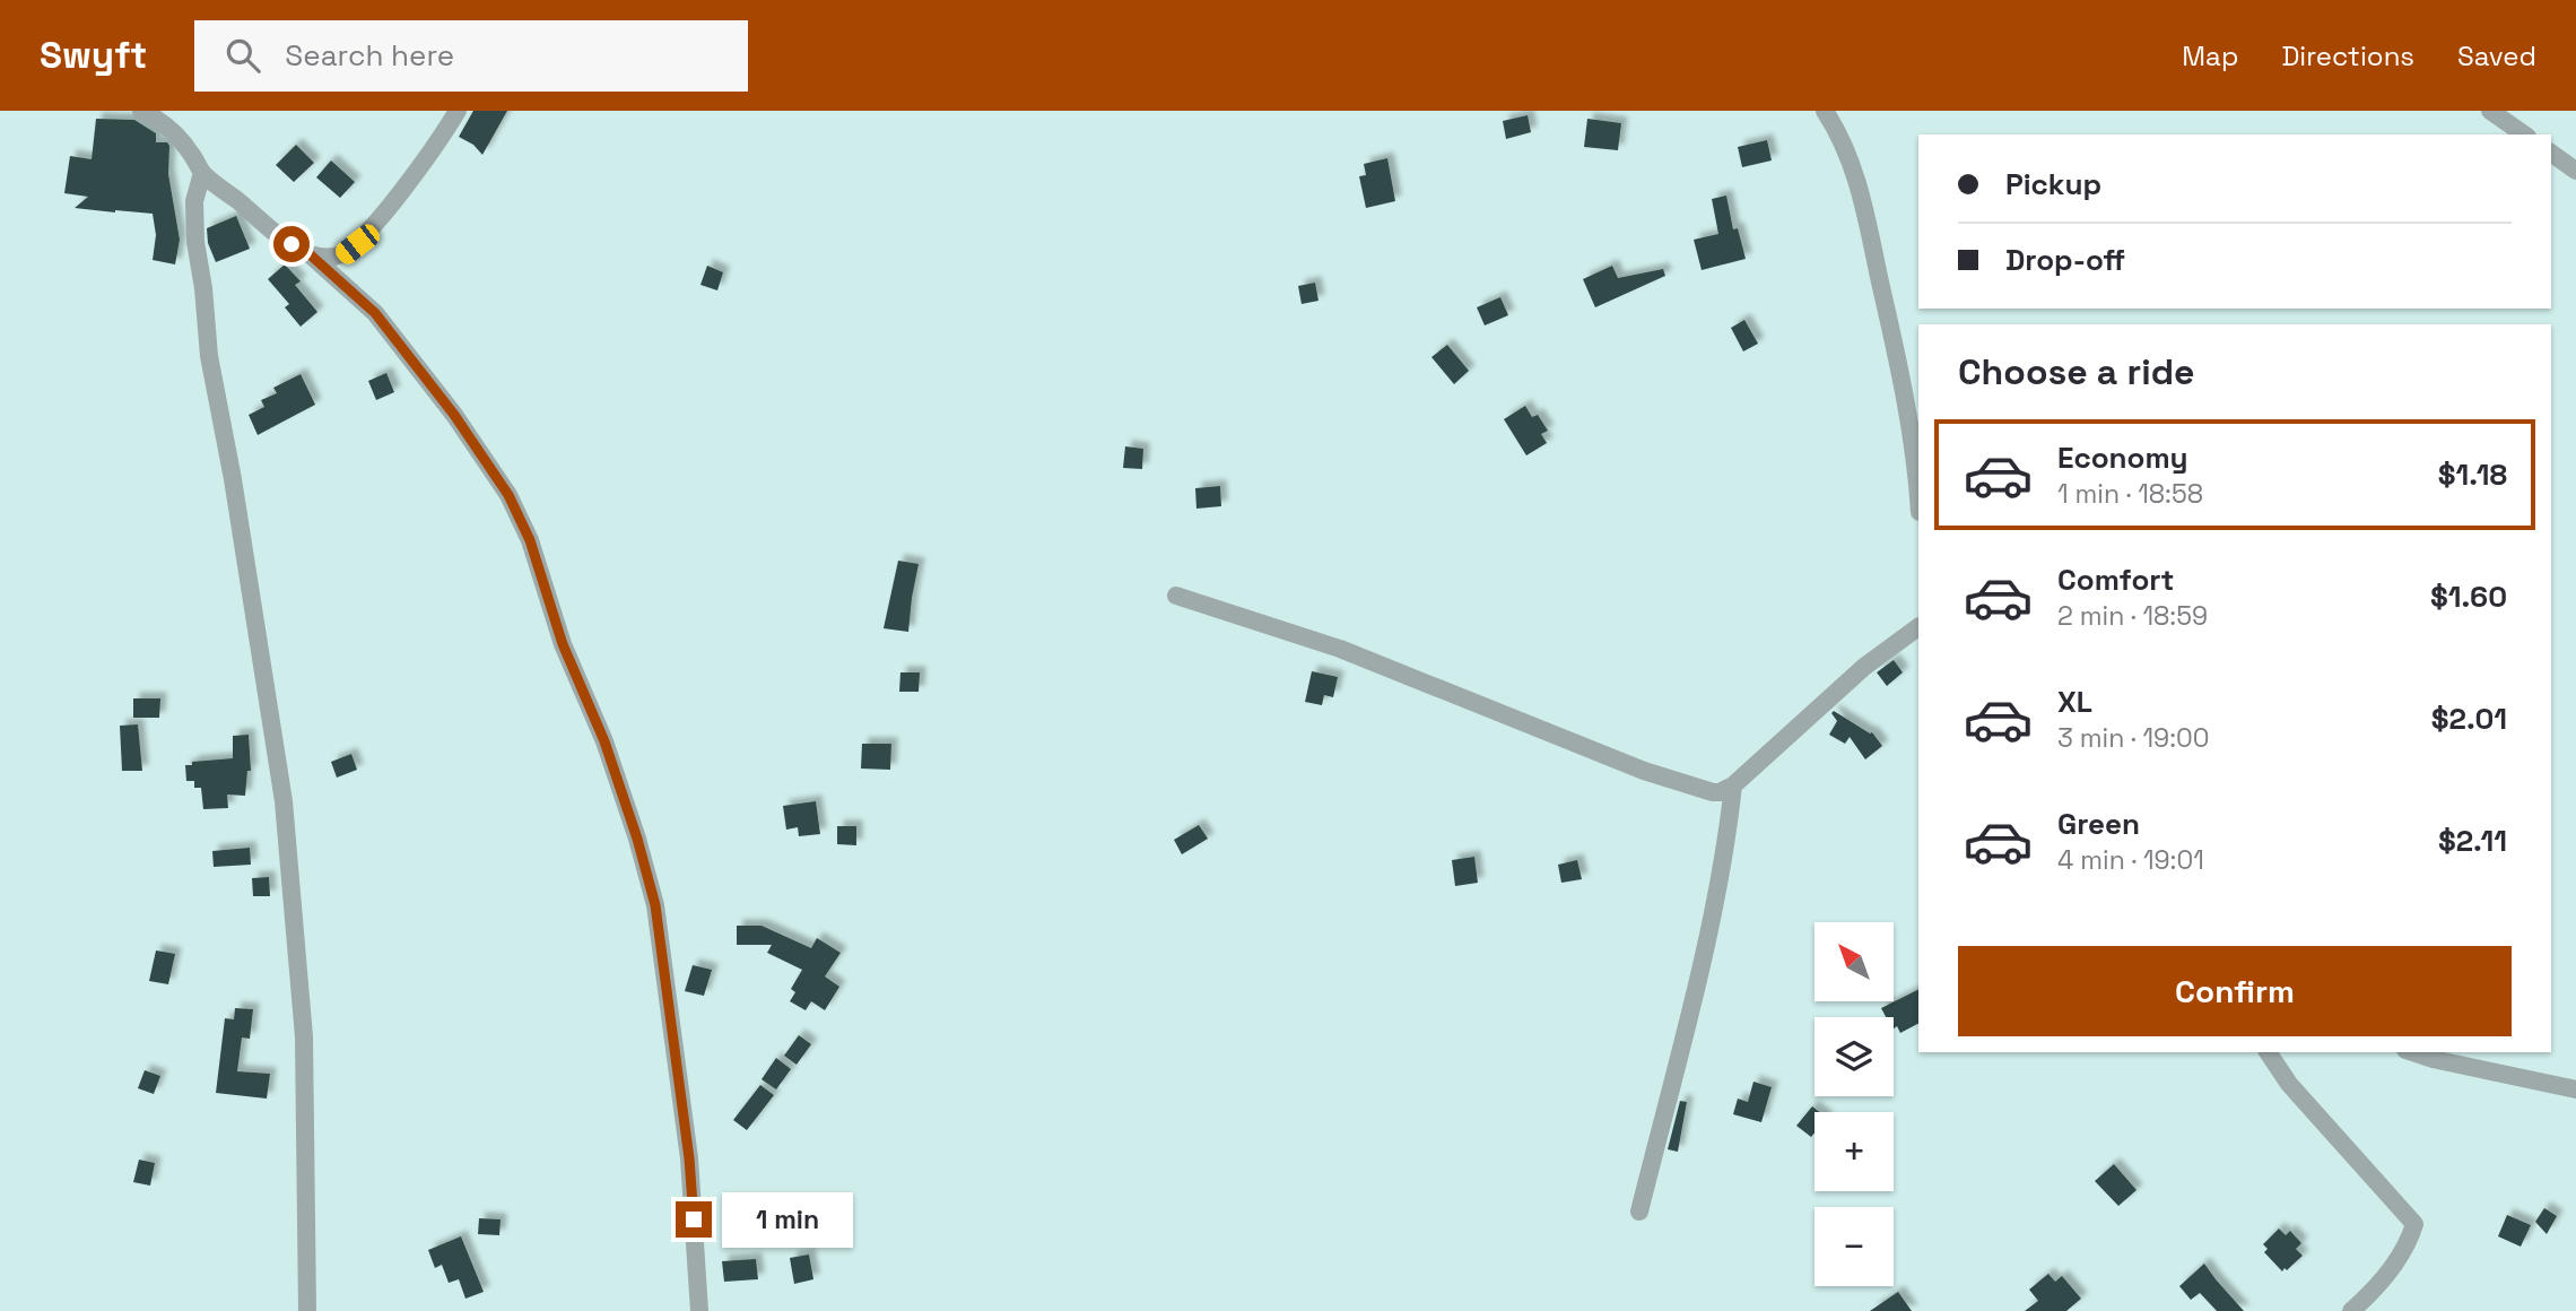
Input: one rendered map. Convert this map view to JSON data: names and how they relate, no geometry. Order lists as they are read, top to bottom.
{
  "north": "top left",
  "page": {
    "header": "Swyft",
    "search": "Search here",
    "nav": ["Map", "Directions", "Saved"],
    "banner": ["Pickup", "Drop-off"],
    "heading": "Choose a ride",
    "list": [
      {
        "name": "Economy",
        "note": "1 min · 18:58",
        "value": "$1.18"
      },
      {
        "name": "Comfort",
        "note": "2 min · 18:59",
        "value": "$1.60"
      },
      {
        "name": "XL",
        "note": "3 min · 19:00",
        "value": "$2.01"
      },
      {
        "name": "Green",
        "note": "4 min · 19:01",
        "value": "$2.11"
      }
    ],
    "map_buttons": ["+", "−"],
    "buttons": "Confirm",
    "bubble": "1 min"
  }
}
